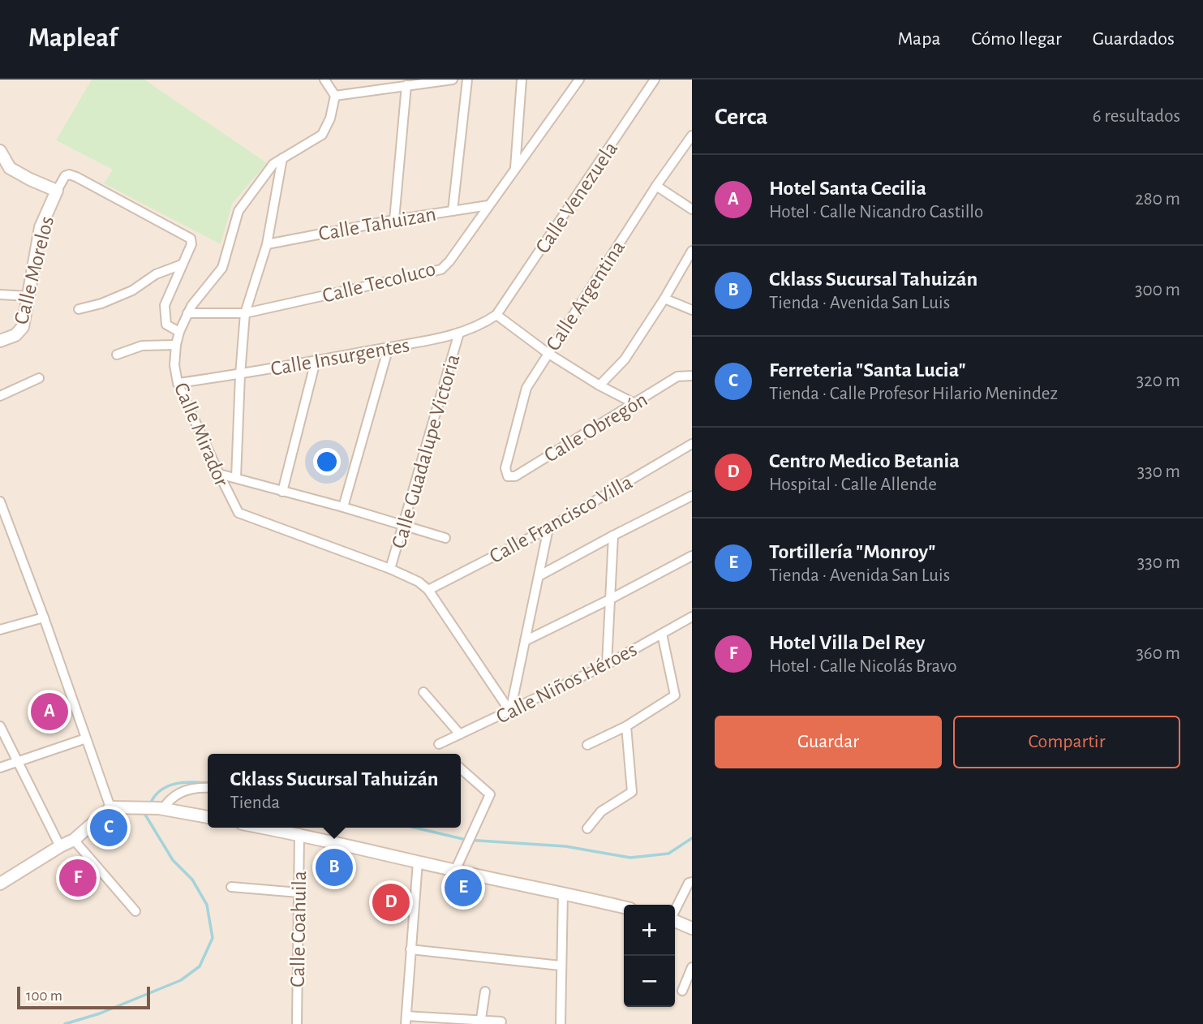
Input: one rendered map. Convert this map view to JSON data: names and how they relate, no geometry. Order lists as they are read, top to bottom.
{
  "streets": {
    "street": [
      "Calle Venezuela",
      "Calle Tahuizan",
      "Calle Morelos",
      "Calle Tecoluco",
      "Calle Argentina",
      "Calle Insurgentes",
      "Calle Obregón",
      "Calle Mirador",
      "Calle Guadalupe Victoria",
      "Calle Francisco Villa",
      "Calle Niños Héroes",
      "Calle Coahuila"
    ]
  },
  "crossings": [
    ["Calle Venezuela", "Calle Insurgentes"],
    ["Calle Tahuizan", "Calle Tecoluco"],
    ["Calle Tecoluco", "Calle Mirador"],
    ["Calle Argentina", "Calle Obregón"],
    ["Calle Insurgentes", "Calle Mirador"],
    ["Calle Insurgentes", "Calle Guadalupe Victoria"],
    ["Calle Mirador", "Calle Guadalupe Victoria"]
  ],
  "scale_bar": "100 m",
  "page": {
    "header": "Mapleaf",
    "nav": ["Mapa", "Cómo llegar", "Guardados"],
    "heading": ["Cerca", "6 resultados"],
    "list": [
      {
        "mark": "A",
        "name": "Hotel Santa Cecilia",
        "note": "Hotel · Calle Nicandro Castillo",
        "value": "280 m"
      },
      {
        "mark": "B",
        "name": "Cklass Sucursal Tahuizán",
        "note": "Tienda · Avenida San Luis",
        "value": "300 m"
      },
      {
        "mark": "C",
        "name": "Ferreteria \"Santa Lucia\"",
        "note": "Tienda · Calle Profesor Hilario Menindez",
        "value": "320 m"
      },
      {
        "mark": "D",
        "name": "Centro Medico Betania",
        "note": "Hospital · Calle Allende",
        "value": "330 m"
      },
      {
        "mark": "E",
        "name": "Tortillería \"Monroy\"",
        "note": "Tienda · Avenida San Luis",
        "value": "330 m"
      },
      {
        "mark": "F",
        "name": "Hotel Villa Del Rey",
        "note": "Hotel · Calle Nicolás Bravo",
        "value": "360 m"
      }
    ],
    "pins": [
      "A",
      "C",
      "B",
      "F",
      "E",
      "D"
    ],
    "buttons": ["Guardar", "Compartir"],
    "popup": ["Cklass Sucursal Tahuizán", "Tienda"],
    "map_buttons": ["+", "−"],
    "scale": "100 m"
  }
}
